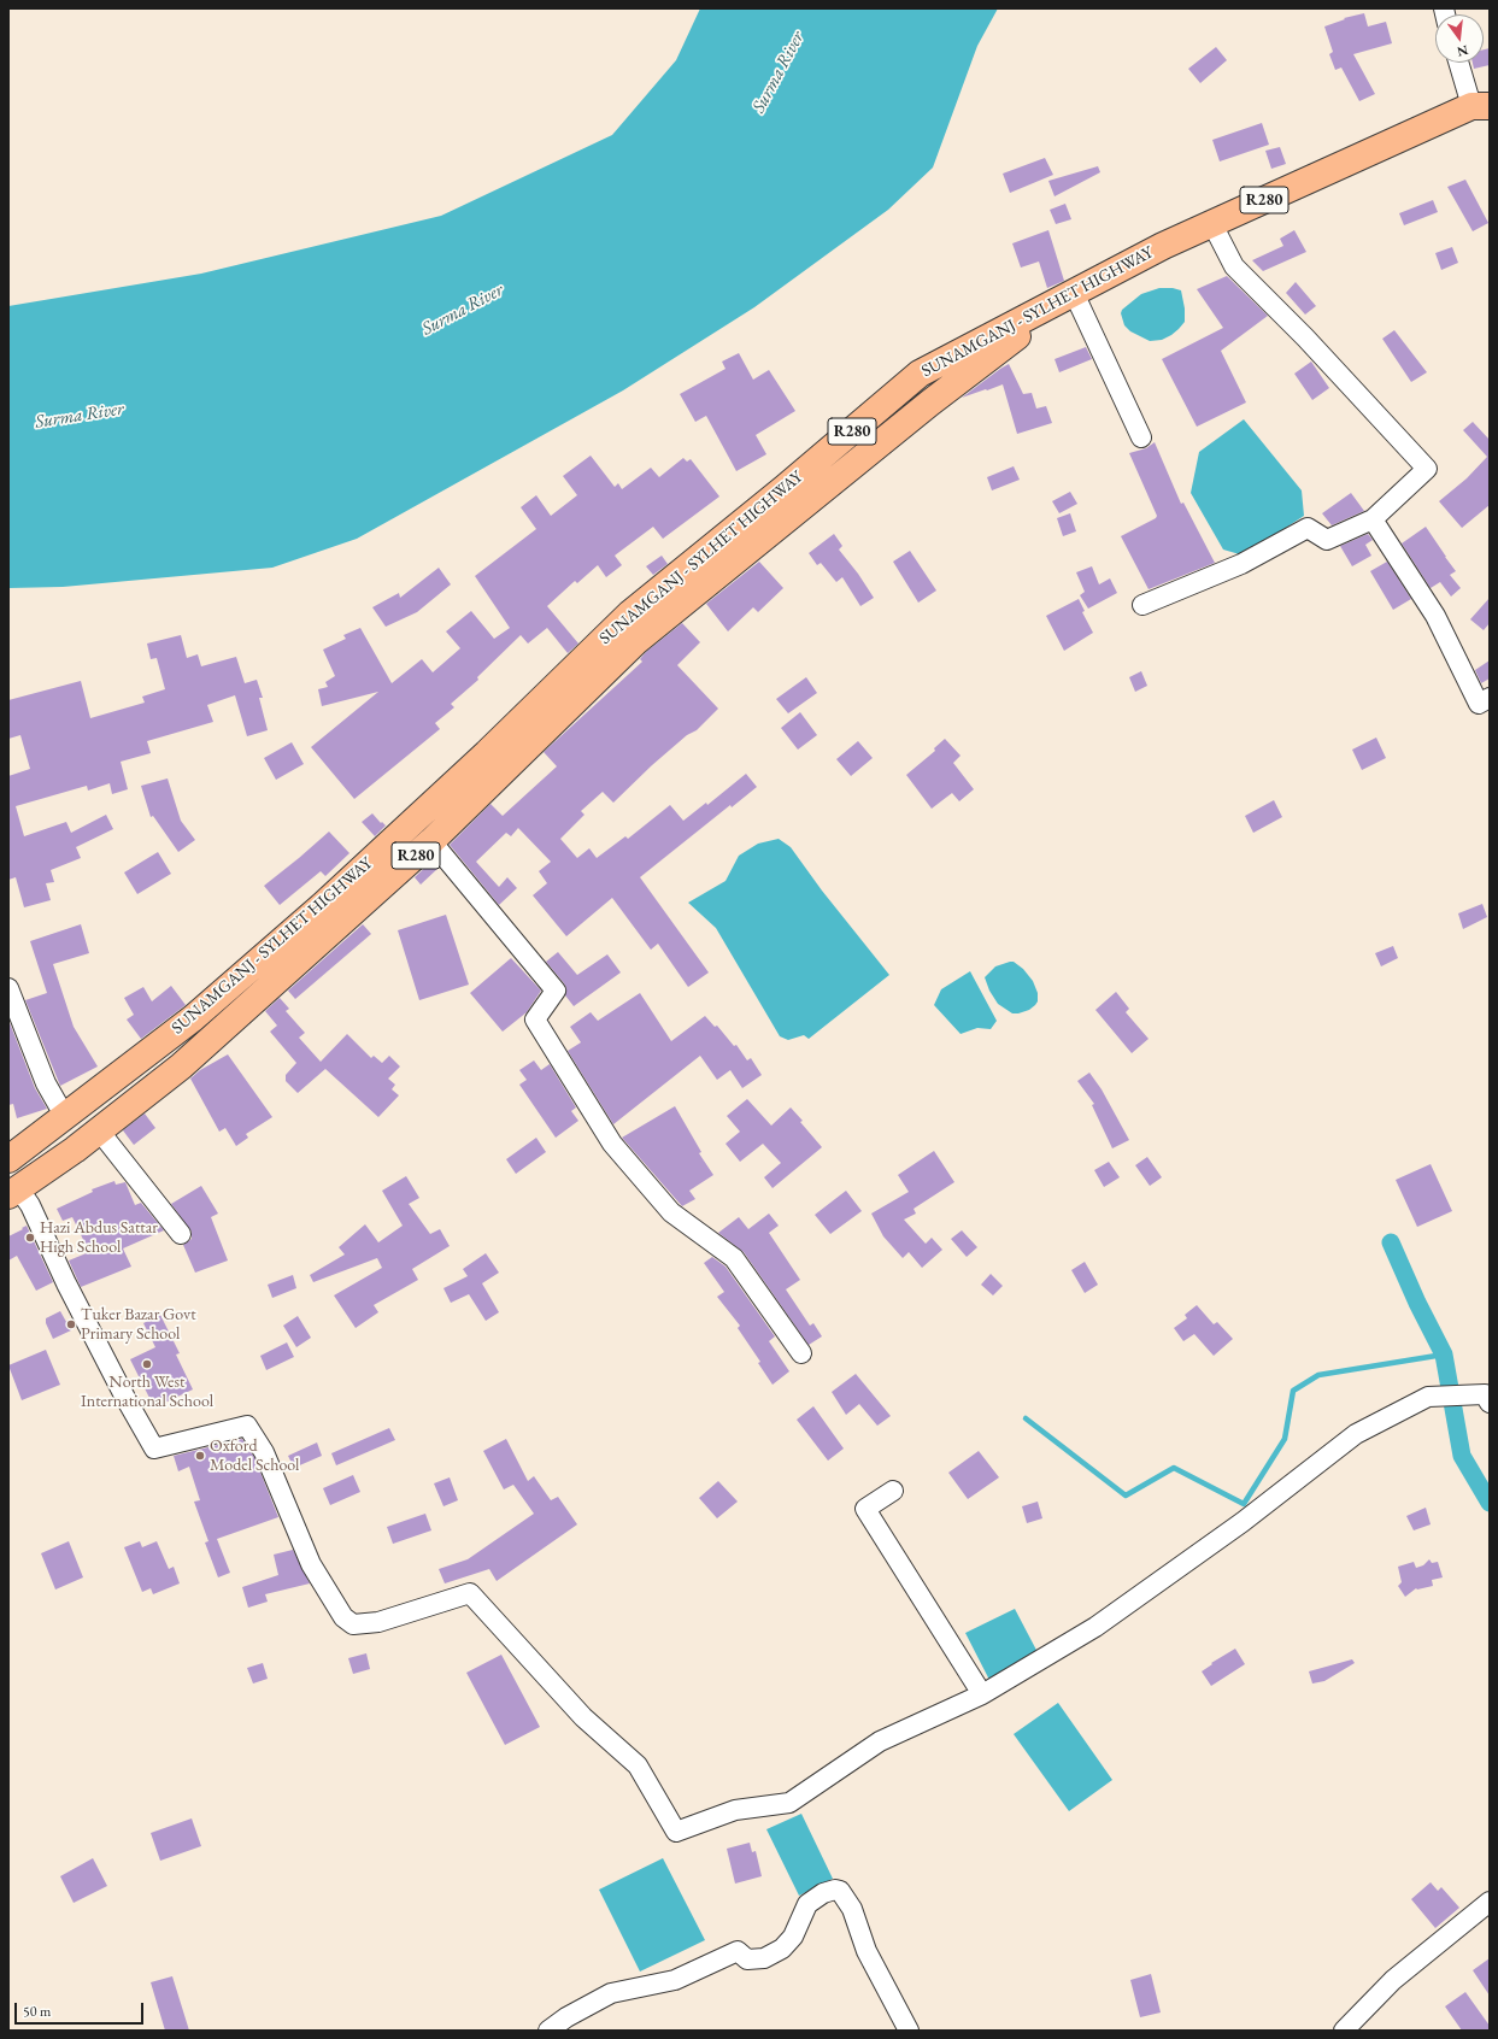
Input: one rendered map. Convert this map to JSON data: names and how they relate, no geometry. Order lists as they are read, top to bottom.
{
  "streets": {
    "main road": ["R280", "SUNAMGANJ - SYLHET HIGHWAY"]
  },
  "water": ["Surma River"],
  "places": [
    "Hazi Abdus Sattar High School",
    "Tuker Bazar Govt Primary School",
    "North West International School",
    "Oxford Model School"
  ],
  "scale_bar": "50 m",
  "north": "bottom"
}
